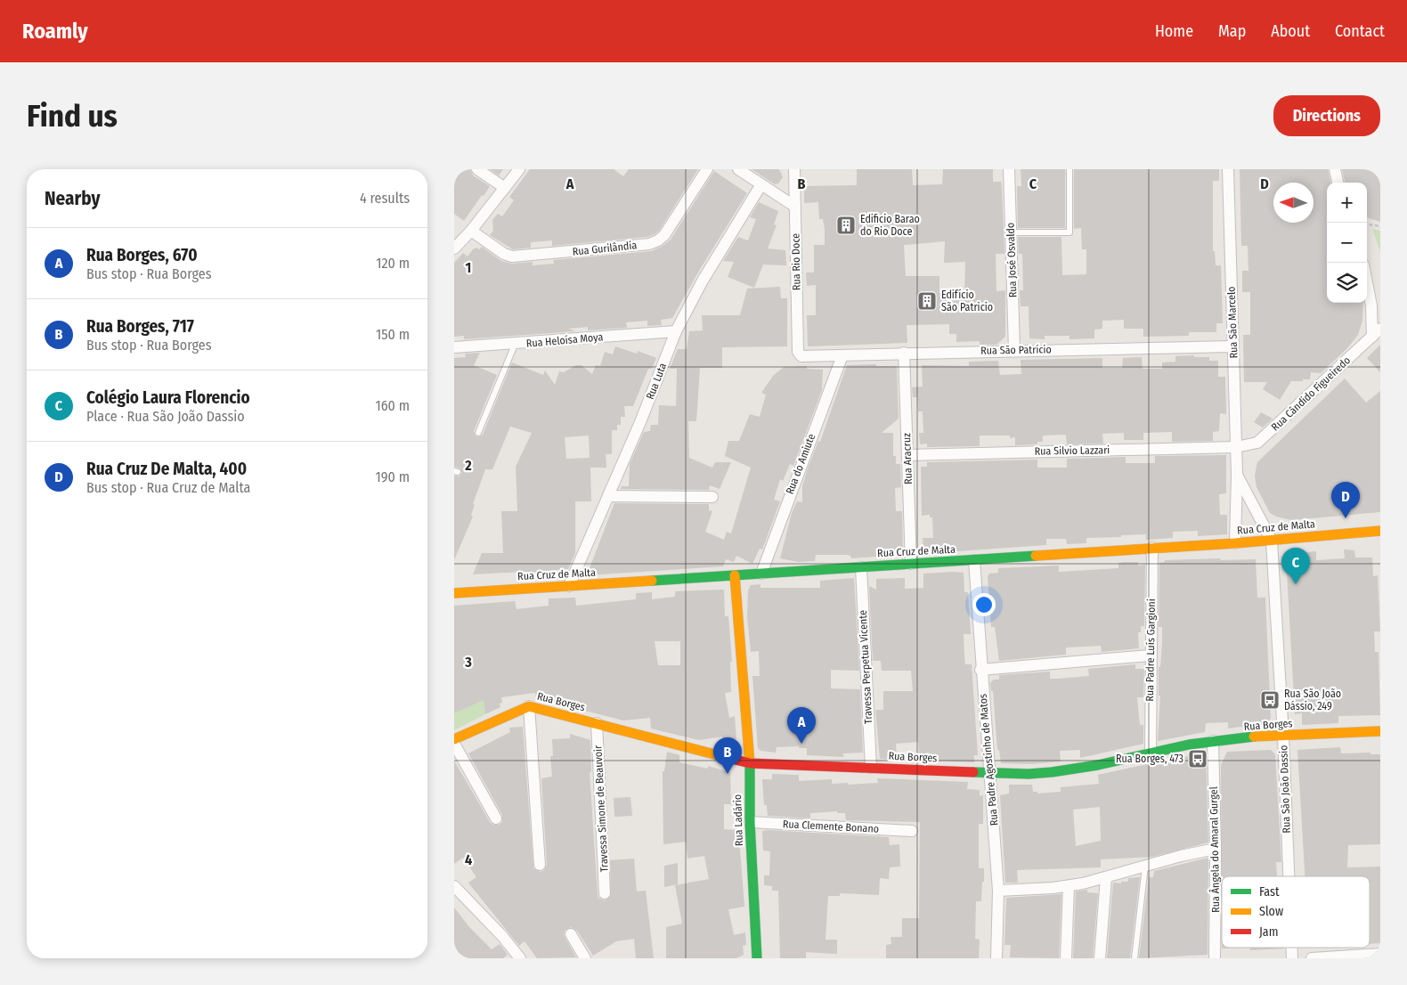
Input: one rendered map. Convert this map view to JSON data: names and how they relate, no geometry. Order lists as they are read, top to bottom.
{
  "streets": {
    "street": [
      "Rua Gurilândia",
      "Rua José Osvaldo",
      "Rua Rio Doce",
      "Rua São Marcelo",
      "Rua Heloísa Moya",
      "Rua São Patrício",
      "Rua Luta",
      "Rua Cândido Figueiredo",
      "Rua Silvio Lazzari",
      "Rua Aracruz",
      "Rua do Amiute",
      "Rua Cruz de Malta",
      "Rua Padre Luís Gargioni",
      "Travessa Perpetua Vicente",
      "Rua Borges",
      "Rua Padre Agostinho de Matos",
      "Rua São João Dassio",
      "Travessa Simone de Beauvoir",
      "Rua Ladário",
      "Rua Clemente Bonano",
      "Rua Ângela do Amaral Gurgel"
    ]
  },
  "crossings": [
    ["Rua José Osvaldo", "Rua São Patrício"],
    ["Rua Rio Doce", "Rua São Patrício"],
    ["Rua São Marcelo", "Rua São Patrício"],
    ["Rua São Marcelo", "Rua Cândido Figueiredo"],
    ["Rua São Marcelo", "Rua Silvio Lazzari"],
    ["Rua São Marcelo", "Rua Cruz de Malta"],
    ["Rua São Marcelo", "Rua São João Dassio"],
    ["Rua Heloísa Moya", "Rua Luta"],
    ["Rua São Patrício", "Rua Aracruz"],
    ["Rua São Patrício", "Rua do Amiute"],
    ["Rua Luta", "Rua Cruz de Malta"],
    ["Rua Cândido Figueiredo", "Rua Silvio Lazzari"],
    ["Rua Silvio Lazzari", "Rua Aracruz"],
    ["Rua Aracruz", "Rua Cruz de Malta"],
    ["Rua do Amiute", "Rua Cruz de Malta"],
    ["Rua Cruz de Malta", "Rua Padre Luís Gargioni"],
    ["Rua Cruz de Malta", "Travessa Perpetua Vicente"],
    ["Rua Cruz de Malta", "Rua Padre Agostinho de Matos"],
    ["Rua Cruz de Malta", "Rua São João Dassio"],
    ["Rua Cruz de Malta", "Rua Ladário"],
    ["Rua Padre Luís Gargioni", "Rua Borges"],
    ["Travessa Perpetua Vicente", "Rua Borges"],
    ["Rua Borges", "Rua Padre Agostinho de Matos"],
    ["Rua Borges", "Rua São João Dassio"],
    ["Rua Borges", "Travessa Simone de Beauvoir"],
    ["Rua Borges", "Rua Ladário"],
    ["Rua Borges", "Rua Ângela do Amaral Gurgel"],
    ["Rua Ladário", "Rua Clemente Bonano"]
  ],
  "places": {
    "building": ["Edificio Barao do Rio Doce", "Edifício São Patricio"],
    "bus stop": ["Rua São João Dássio, 249", "Rua Borges, 473"]
  },
  "legend": ["Fast", "Slow", "Jam"],
  "north": "left",
  "page": {
    "header": "Roamly",
    "nav": [
      "Home",
      "Map",
      "About",
      "Contact"
    ],
    "buttons": "Directions",
    "title": "Find us",
    "heading": ["Nearby", "4 results"],
    "map_buttons": ["+", "−"],
    "list": [
      {
        "mark": "A",
        "name": "Rua Borges, 670",
        "note": "Bus stop · Rua Borges",
        "value": "120 m"
      },
      {
        "mark": "B",
        "name": "Rua Borges, 717",
        "note": "Bus stop · Rua Borges",
        "value": "150 m"
      },
      {
        "mark": "C",
        "name": "Colégio Laura Florencio",
        "note": "Place · Rua São João Dassio",
        "value": "160 m"
      },
      {
        "mark": "D",
        "name": "Rua Cruz De Malta, 400",
        "note": "Bus stop · Rua Cruz de Malta",
        "value": "190 m"
      }
    ],
    "pins": [
      "D",
      "C",
      "A",
      "B"
    ]
  },
  "grid": {
    "columns": [
      "A",
      "B",
      "C",
      "D"
    ],
    "rows": [
      "1",
      "2",
      "3",
      "4"
    ]
  }
}
